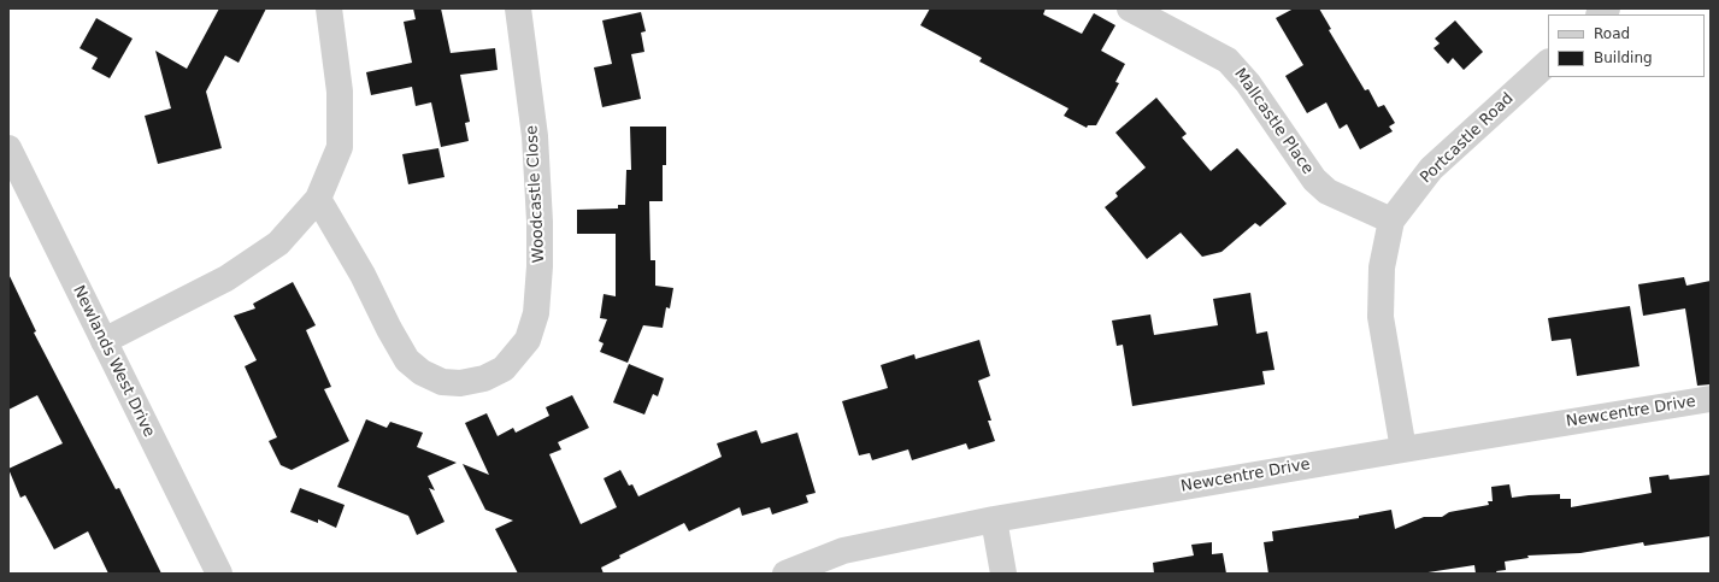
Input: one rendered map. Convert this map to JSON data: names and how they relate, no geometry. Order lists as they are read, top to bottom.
{
  "streets": {
    "street": [
      "Mallcastle Place",
      "Portcastle Road",
      "Woodcastle Close",
      "Newlands West Drive",
      "Newcentre Drive"
    ]
  },
  "crossings": [
    ["Mallcastle Place", "Portcastle Road"],
    ["Portcastle Road", "Newcentre Drive"]
  ],
  "legend": ["Road", "Building"]
}
